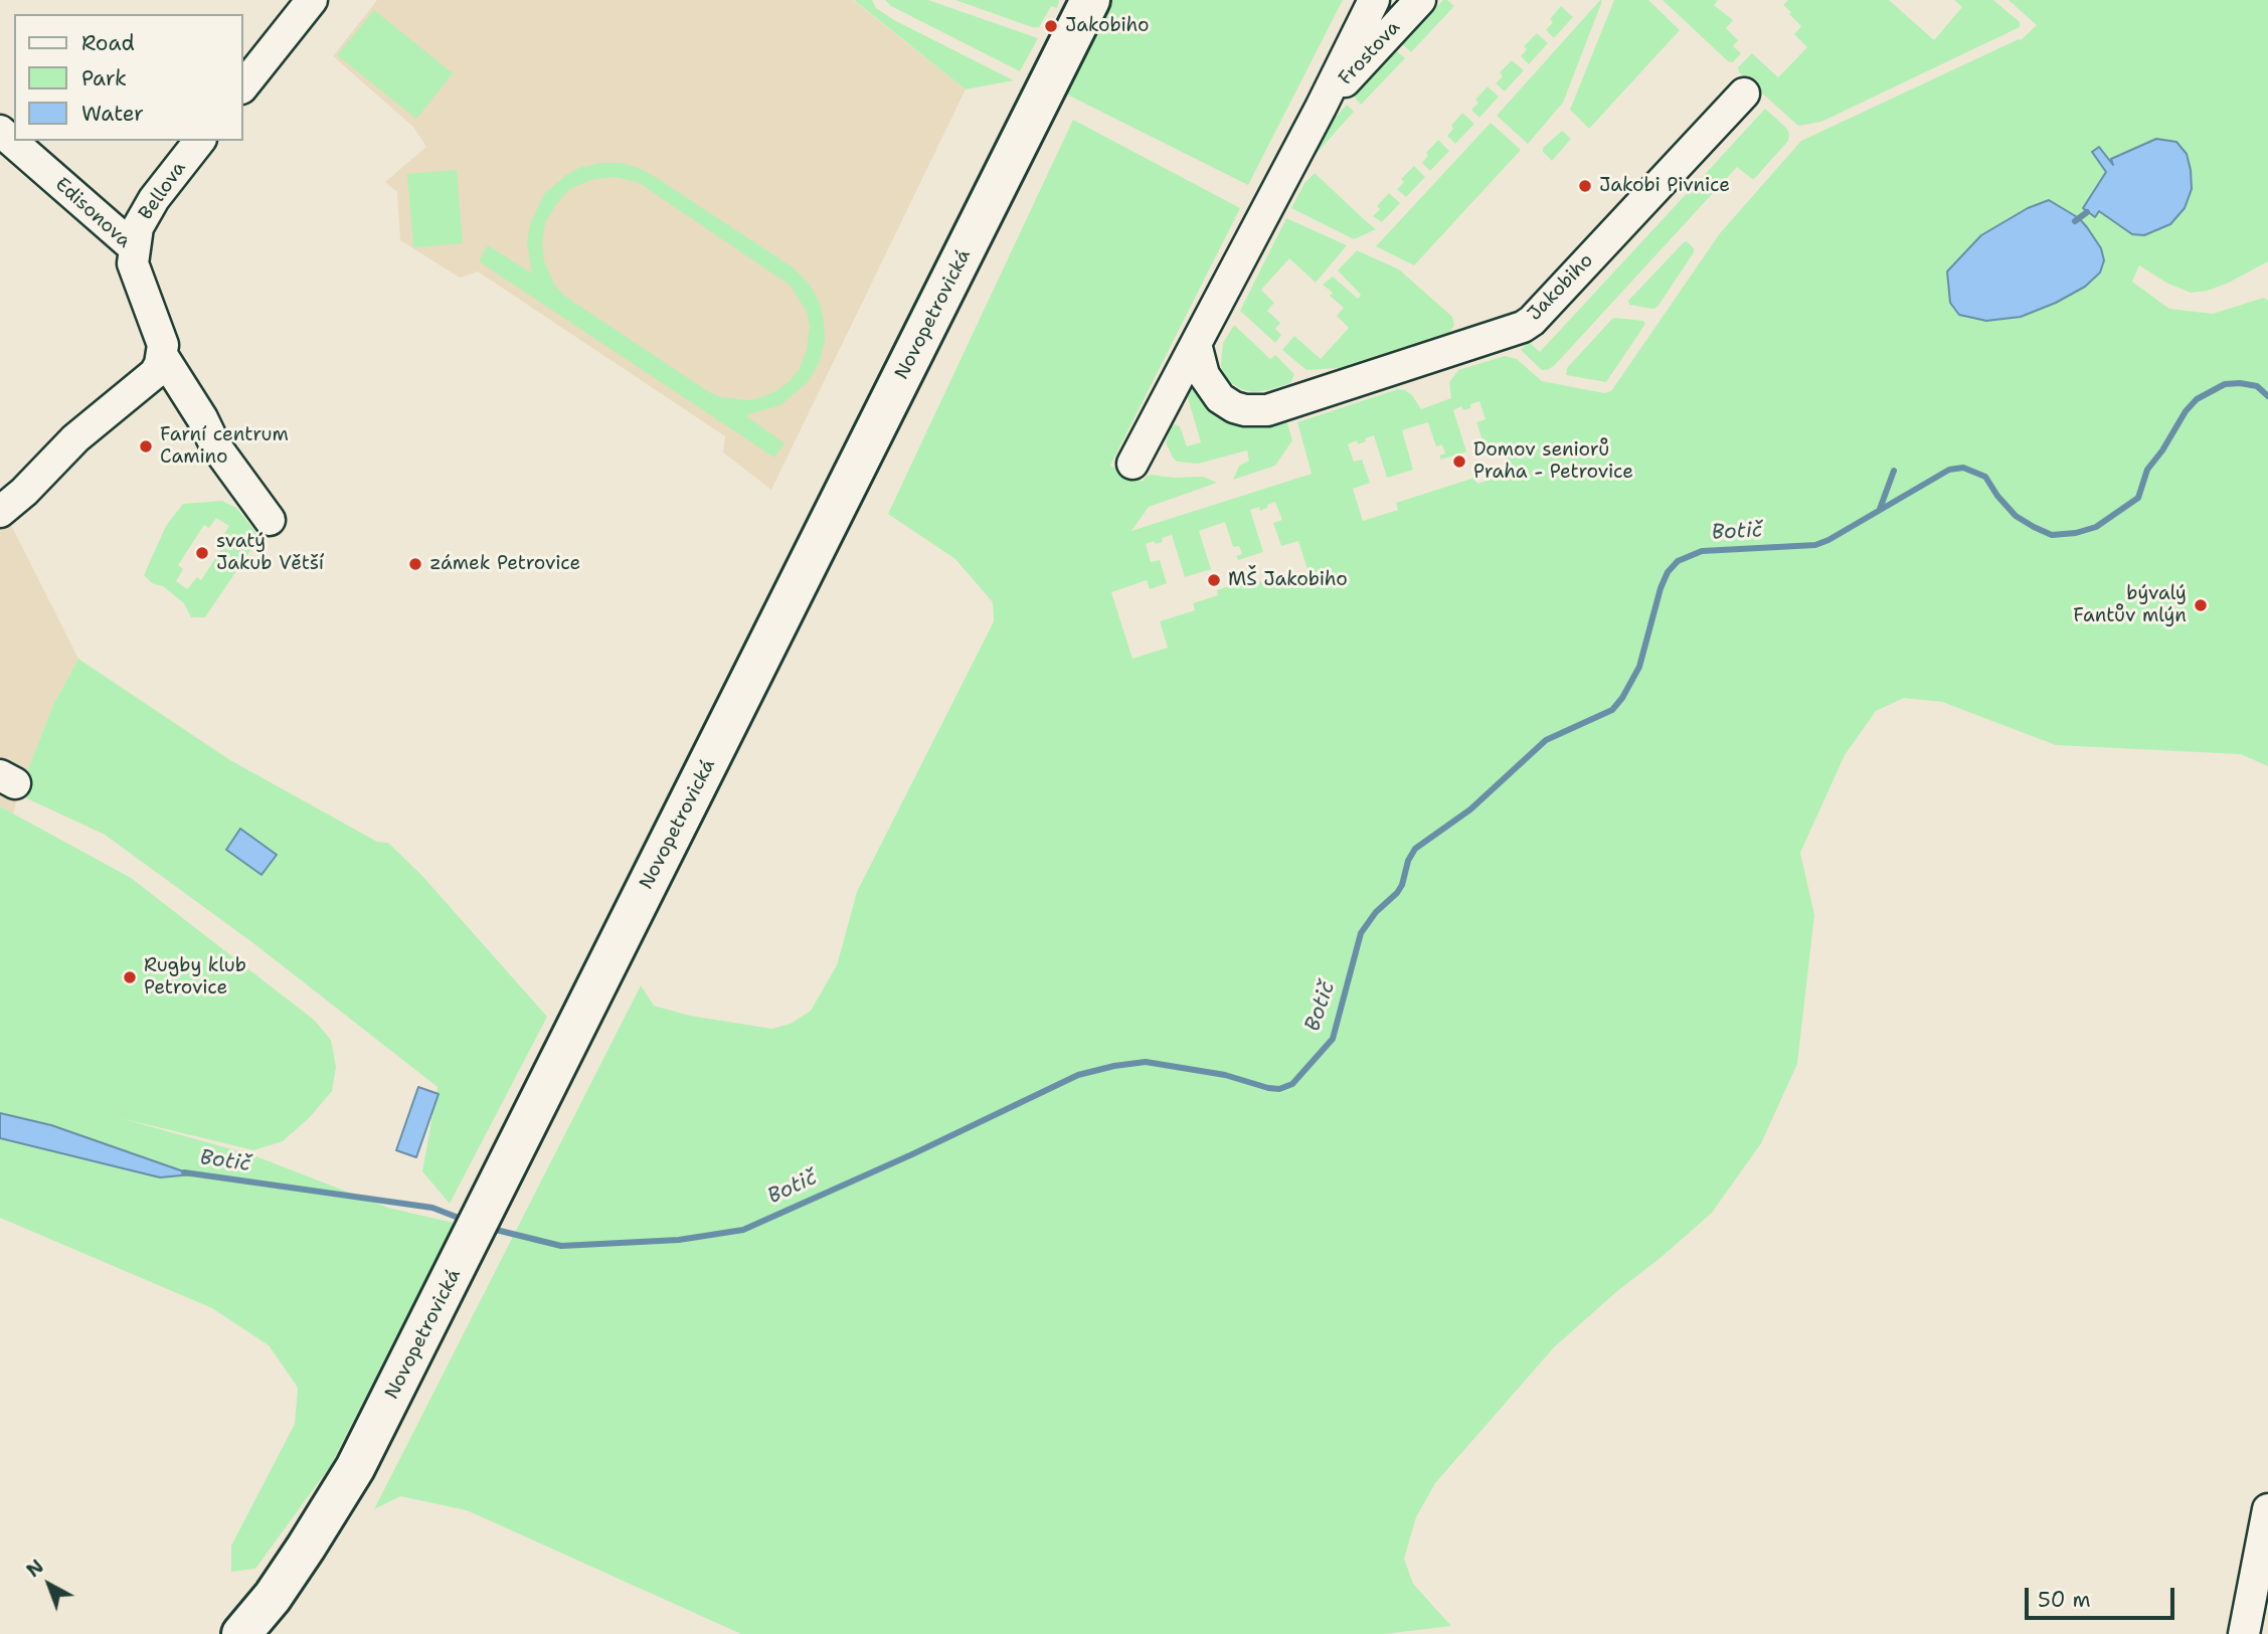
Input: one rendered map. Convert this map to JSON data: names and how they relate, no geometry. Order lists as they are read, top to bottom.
{
  "streets": {
    "main road": ["Novopetrovická"],
    "street": [
      "Frostova",
      "Bellova",
      "Edisonova",
      "Jakobiho"
    ]
  },
  "crossings": [
    ["Bellova", "Edisonova"]
  ],
  "water": ["Botič"],
  "places": [
    "Jakobiho",
    "Jakobi Pivnice",
    "Farní centrum Camino",
    "Domov seniorů Praha - Petrovice",
    "svatý Jakub Větší",
    "zámek Petrovice",
    "MŠ Jakobiho",
    "bývalý Fantův mlýn",
    "Rugby klub Petrovice"
  ],
  "legend": ["Road", "Park", "Water"],
  "scale_bar": "50 m",
  "north": "top left"
}
